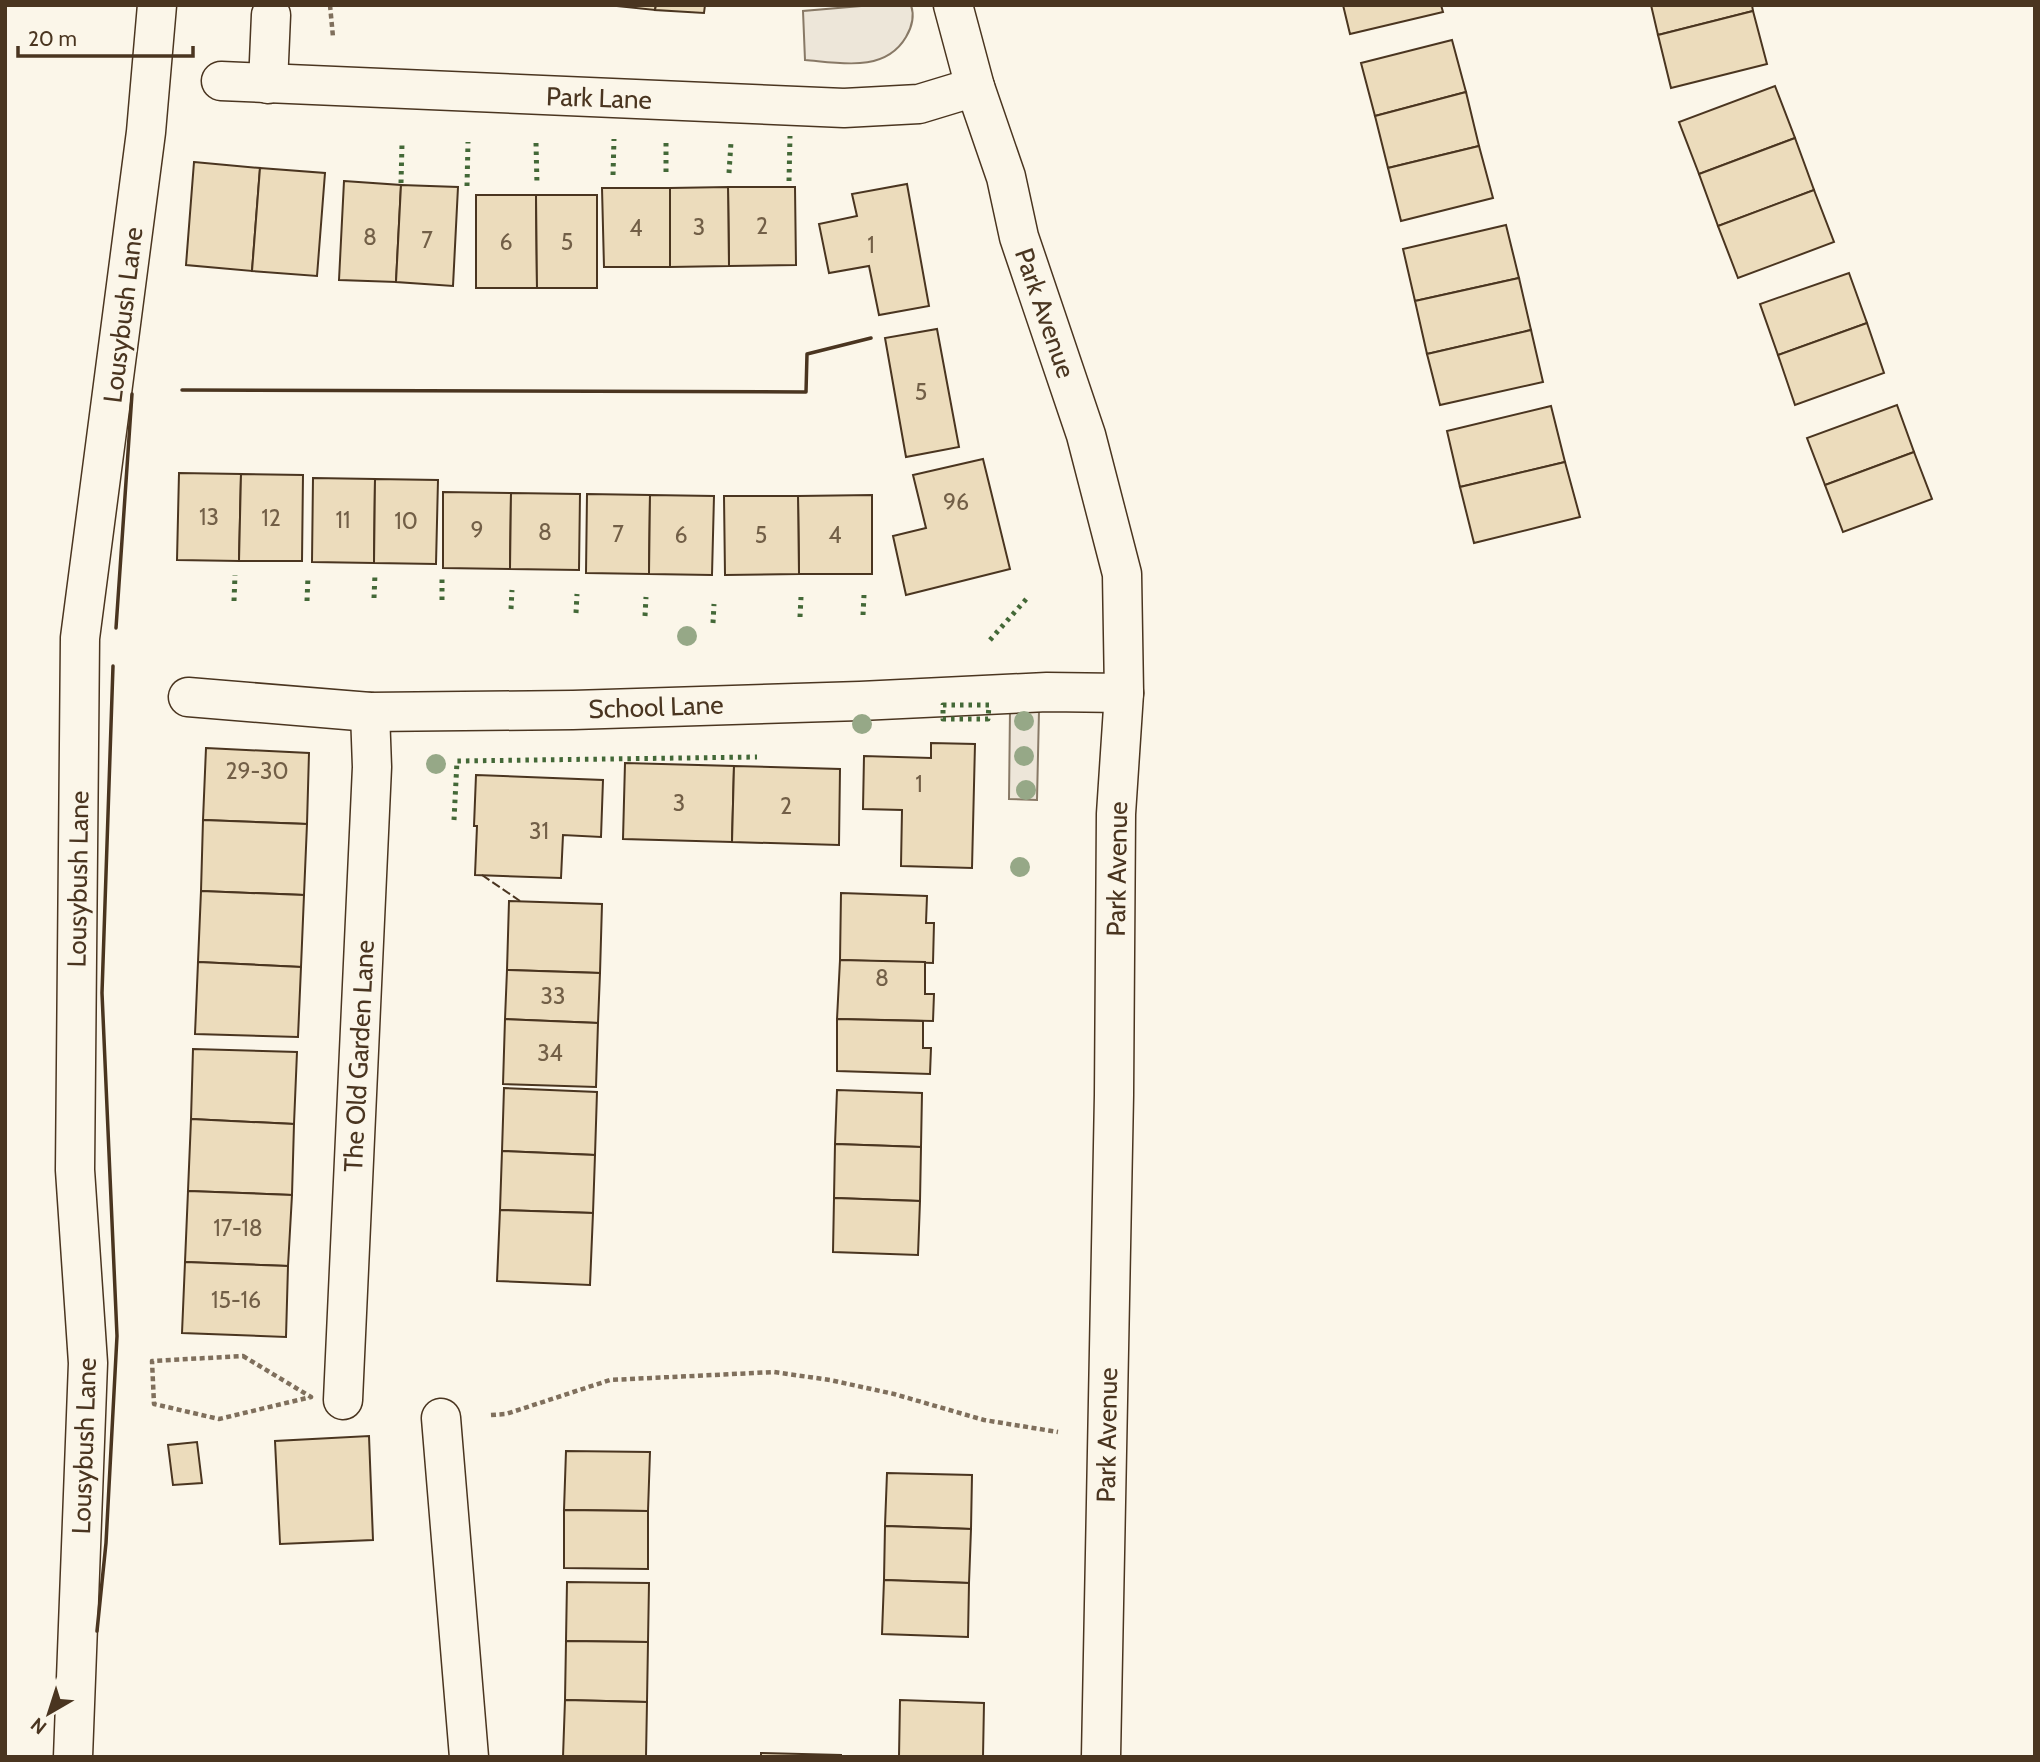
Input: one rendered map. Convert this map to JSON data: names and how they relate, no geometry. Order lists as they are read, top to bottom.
{
  "streets": {
    "street": [
      "Park Lane",
      "Park Avenue",
      "Lousybush Lane",
      "School Lane",
      "The Old Garden Lane"
    ]
  },
  "crossings": [
    ["Park Lane", "Park Avenue"],
    ["Park Avenue", "School Lane"],
    ["School Lane", "The Old Garden Lane"]
  ],
  "house_numbers": [
    "2",
    "3",
    "4",
    "8",
    "7",
    "6",
    "5",
    "1",
    "5",
    "96",
    "13",
    "12",
    "11",
    "10",
    "9",
    "8",
    "7",
    "6",
    "5",
    "4",
    "29-30",
    "1",
    "3",
    "2",
    "31",
    "8",
    "33",
    "34",
    "17-18",
    "15-16"
  ],
  "scale_bar": "20 m",
  "north": "bottom left"
}
